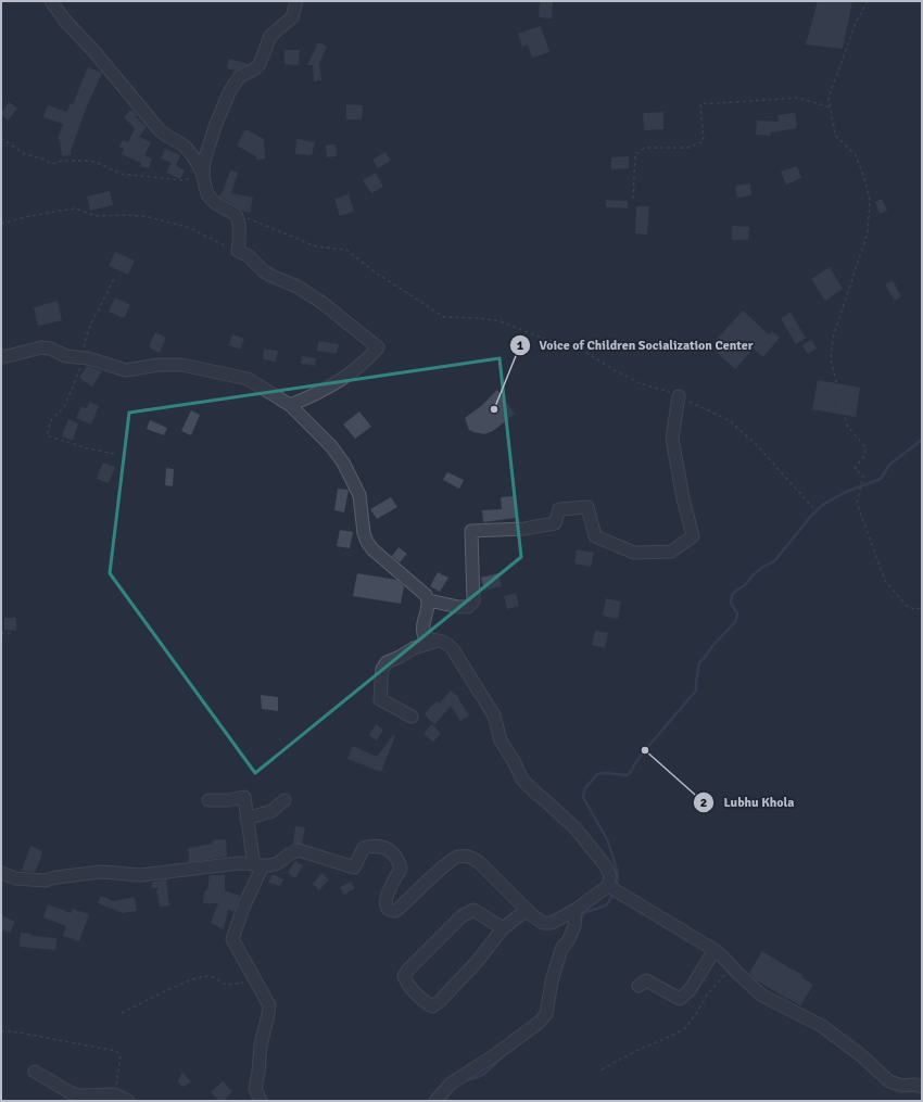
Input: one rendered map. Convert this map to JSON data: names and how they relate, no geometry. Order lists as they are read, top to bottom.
{
  "places": ["Voice of Children Socialization Center", "Lubhu Khola"]
}
